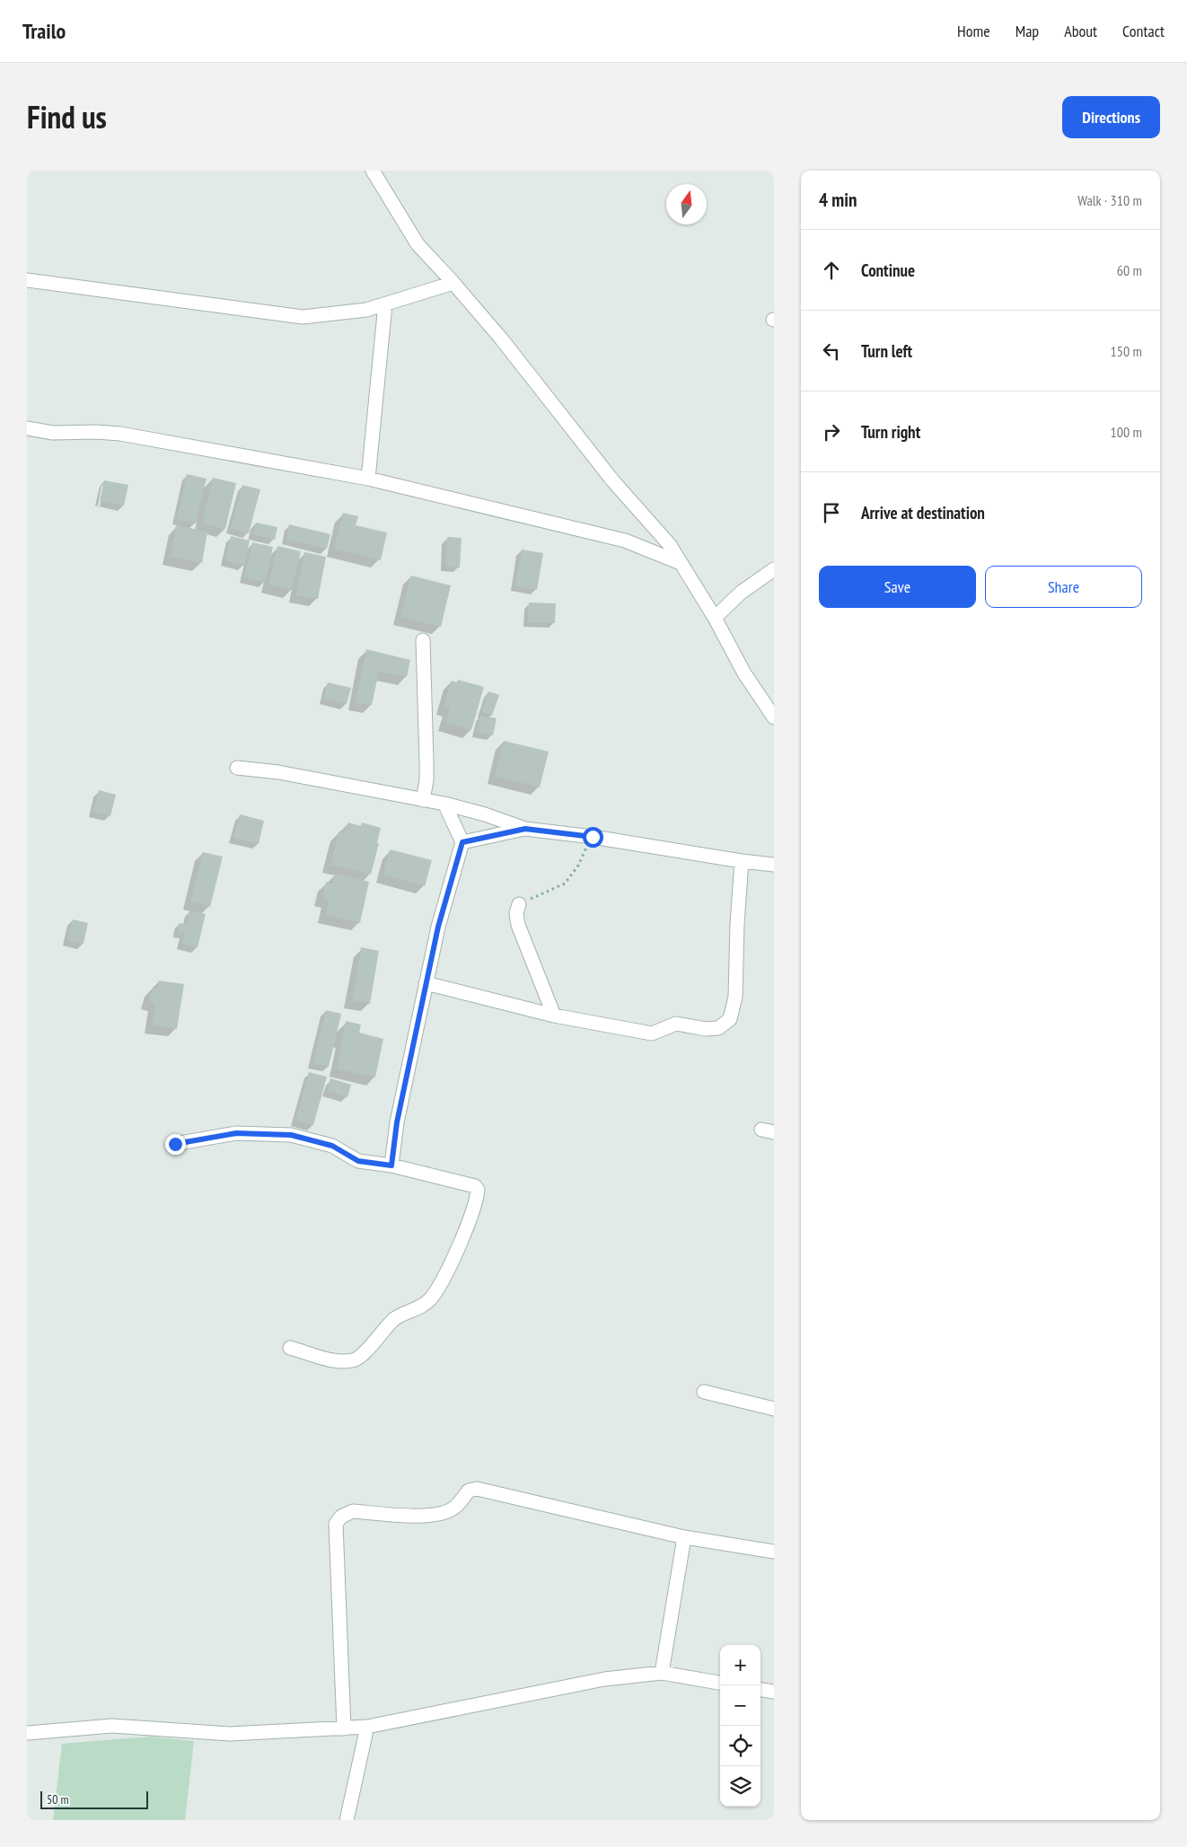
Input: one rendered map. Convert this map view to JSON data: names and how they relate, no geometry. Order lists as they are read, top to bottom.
{
  "scale_bar": "50 m",
  "north": "top",
  "page": {
    "header": "Trailo",
    "nav": [
      "Home",
      "Map",
      "About",
      "Contact"
    ],
    "title": "Find us",
    "buttons": [
      "Directions",
      ["Save", "Share"]
    ],
    "heading": ["4 min", "Walk · 310 m"],
    "list": [
      ["Continue", "60 m"],
      ["Turn left", "150 m"],
      ["Turn right", "100 m"],
      "Arrive at destination"
    ],
    "map_buttons": ["+", "−"],
    "scale": "50 m"
  }
}
